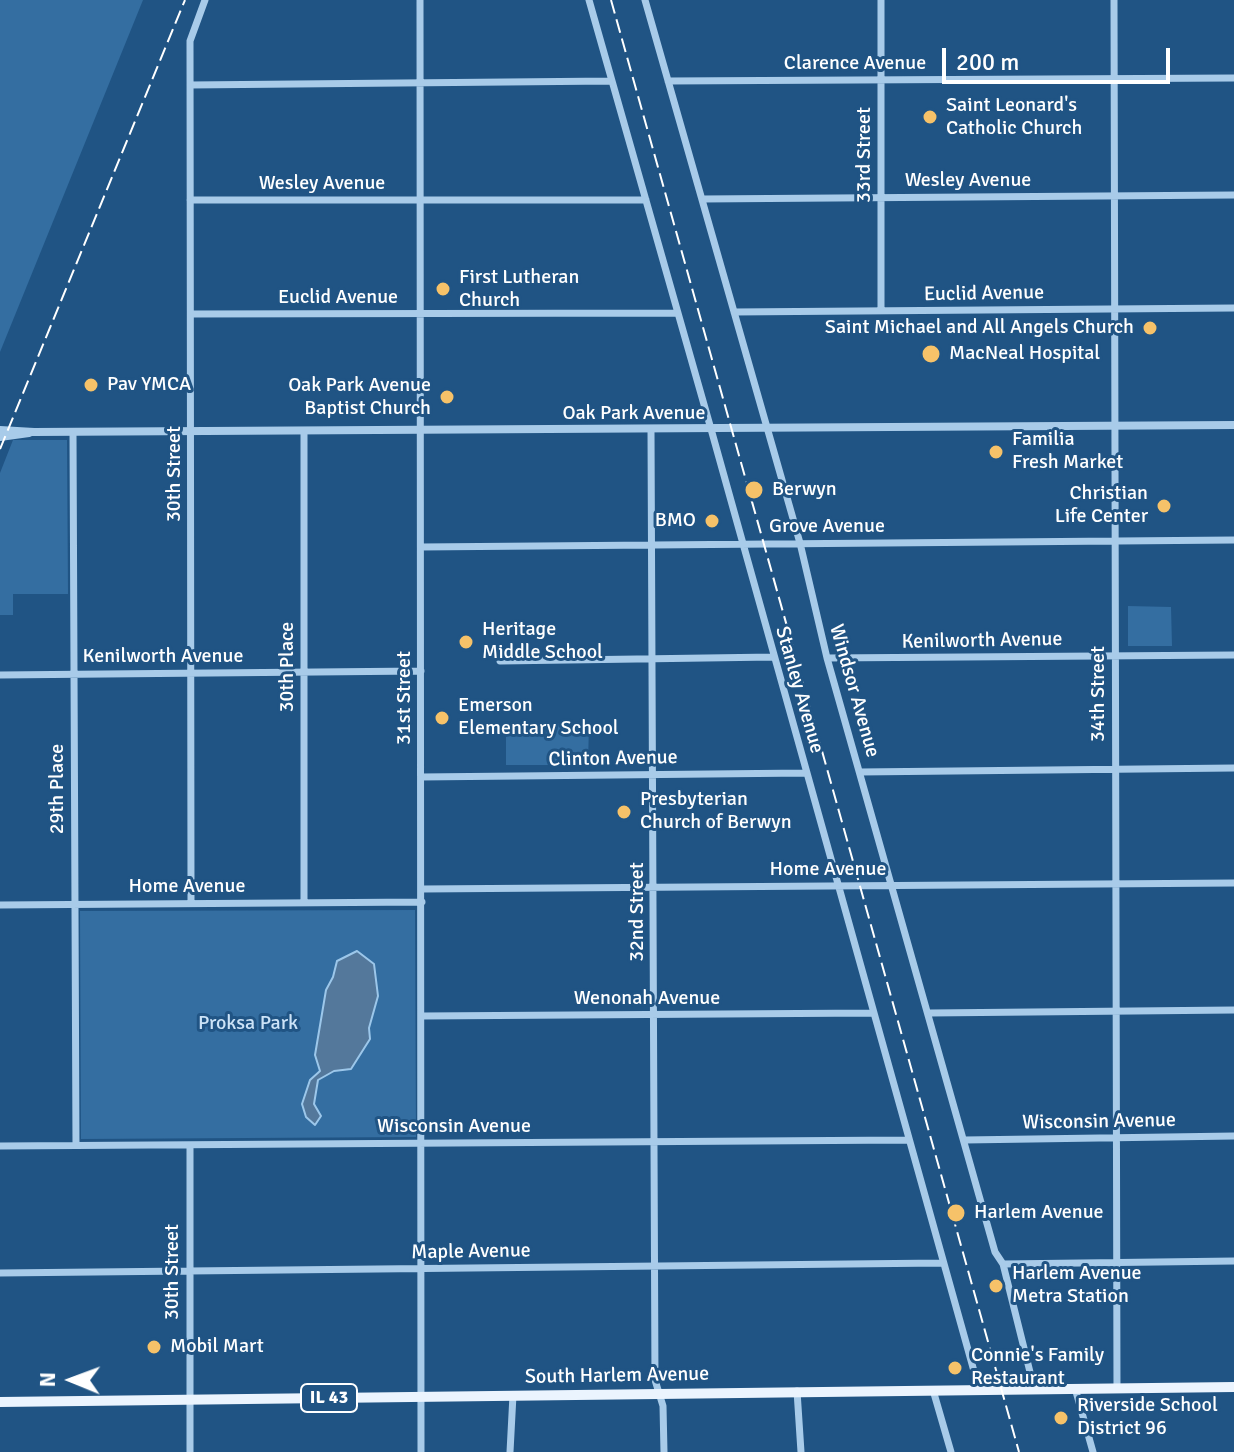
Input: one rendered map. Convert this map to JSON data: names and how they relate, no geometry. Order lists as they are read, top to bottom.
{
  "streets": {
    "main road": ["South Harlem Avenue", "IL 43"],
    "street": [
      "Clarence Avenue",
      "33rd Street",
      "Wesley Avenue",
      "Euclid Avenue",
      "Oak Park Avenue",
      "30th Street",
      "Grove Avenue",
      "Kenilworth Avenue",
      "30th Place",
      "Stanley Avenue",
      "Windsor Avenue",
      "34th Street",
      "31st Street",
      "Clinton Avenue",
      "29th Place",
      "Home Avenue",
      "32nd Street",
      "Wenonah Avenue",
      "Wisconsin Avenue",
      "Maple Avenue"
    ]
  },
  "crossings": [
    ["Clarence Avenue", "33rd Street"],
    ["Clarence Avenue", "Windsor Avenue"],
    ["Clarence Avenue", "34th Street"],
    ["33rd Street", "Wesley Avenue"],
    ["33rd Street", "Euclid Avenue"],
    ["Wesley Avenue", "30th Street"],
    ["Wesley Avenue", "Stanley Avenue"],
    ["Wesley Avenue", "Windsor Avenue"],
    ["Wesley Avenue", "34th Street"],
    ["Wesley Avenue", "31st Street"],
    ["Euclid Avenue", "30th Street"],
    ["Euclid Avenue", "Stanley Avenue"],
    ["Euclid Avenue", "Windsor Avenue"],
    ["Euclid Avenue", "34th Street"],
    ["Euclid Avenue", "31st Street"],
    ["Oak Park Avenue", "30th Street"],
    ["Oak Park Avenue", "30th Place"],
    ["Oak Park Avenue", "Stanley Avenue"],
    ["Oak Park Avenue", "Windsor Avenue"],
    ["Oak Park Avenue", "34th Street"],
    ["Oak Park Avenue", "31st Street"],
    ["Oak Park Avenue", "29th Place"],
    ["Oak Park Avenue", "32nd Street"],
    ["30th Street", "Kenilworth Avenue"],
    ["30th Street", "Home Avenue"],
    ["30th Street", "Wisconsin Avenue"],
    ["30th Street", "Maple Avenue"],
    ["30th Street", "South Harlem Avenue"],
    ["Grove Avenue", "Stanley Avenue"],
    ["Grove Avenue", "Windsor Avenue"],
    ["Grove Avenue", "34th Street"],
    ["Grove Avenue", "31st Street"],
    ["Grove Avenue", "32nd Street"],
    ["Kenilworth Avenue", "30th Place"],
    ["Kenilworth Avenue", "Windsor Avenue"],
    ["Kenilworth Avenue", "34th Street"],
    ["Kenilworth Avenue", "31st Street"],
    ["Kenilworth Avenue", "29th Place"],
    ["30th Place", "Home Avenue"],
    ["Stanley Avenue", "Clinton Avenue"],
    ["Stanley Avenue", "Home Avenue"],
    ["Stanley Avenue", "Wenonah Avenue"],
    ["Stanley Avenue", "Wisconsin Avenue"],
    ["Stanley Avenue", "Maple Avenue"],
    ["Stanley Avenue", "South Harlem Avenue"],
    ["Windsor Avenue", "Home Avenue"],
    ["Windsor Avenue", "Wisconsin Avenue"],
    ["Windsor Avenue", "South Harlem Avenue"],
    ["34th Street", "Home Avenue"],
    ["34th Street", "Wisconsin Avenue"],
    ["34th Street", "South Harlem Avenue"],
    ["31st Street", "Clinton Avenue"],
    ["31st Street", "Home Avenue"],
    ["31st Street", "Wenonah Avenue"],
    ["31st Street", "Wisconsin Avenue"],
    ["31st Street", "Maple Avenue"],
    ["31st Street", "South Harlem Avenue"],
    ["Clinton Avenue", "32nd Street"],
    ["29th Place", "Home Avenue"],
    ["29th Place", "Wisconsin Avenue"],
    ["Home Avenue", "32nd Street"],
    ["32nd Street", "Wenonah Avenue"],
    ["32nd Street", "Wisconsin Avenue"],
    ["32nd Street", "Maple Avenue"],
    ["32nd Street", "South Harlem Avenue"]
  ],
  "parks": ["Proksa Park"],
  "places": [
    "Saint Leonard's Catholic Church",
    "First Lutheran Church",
    "Saint Michael and All Angels Church",
    "MacNeal Hospital",
    "Pav YMCA",
    "Oak Park Avenue Baptist Church",
    "Familia Fresh Market",
    "Berwyn",
    "Christian Life Center",
    "BMO",
    "Heritage Middle School",
    "Emerson Elementary School",
    "Presbyterian Church of Berwyn",
    "Harlem Avenue",
    "Harlem Avenue Metra Station",
    "Mobil Mart",
    "Connie's Family Restaurant",
    "Riverside School District 96"
  ],
  "scale_bar": "200 m",
  "north": "left"
}
